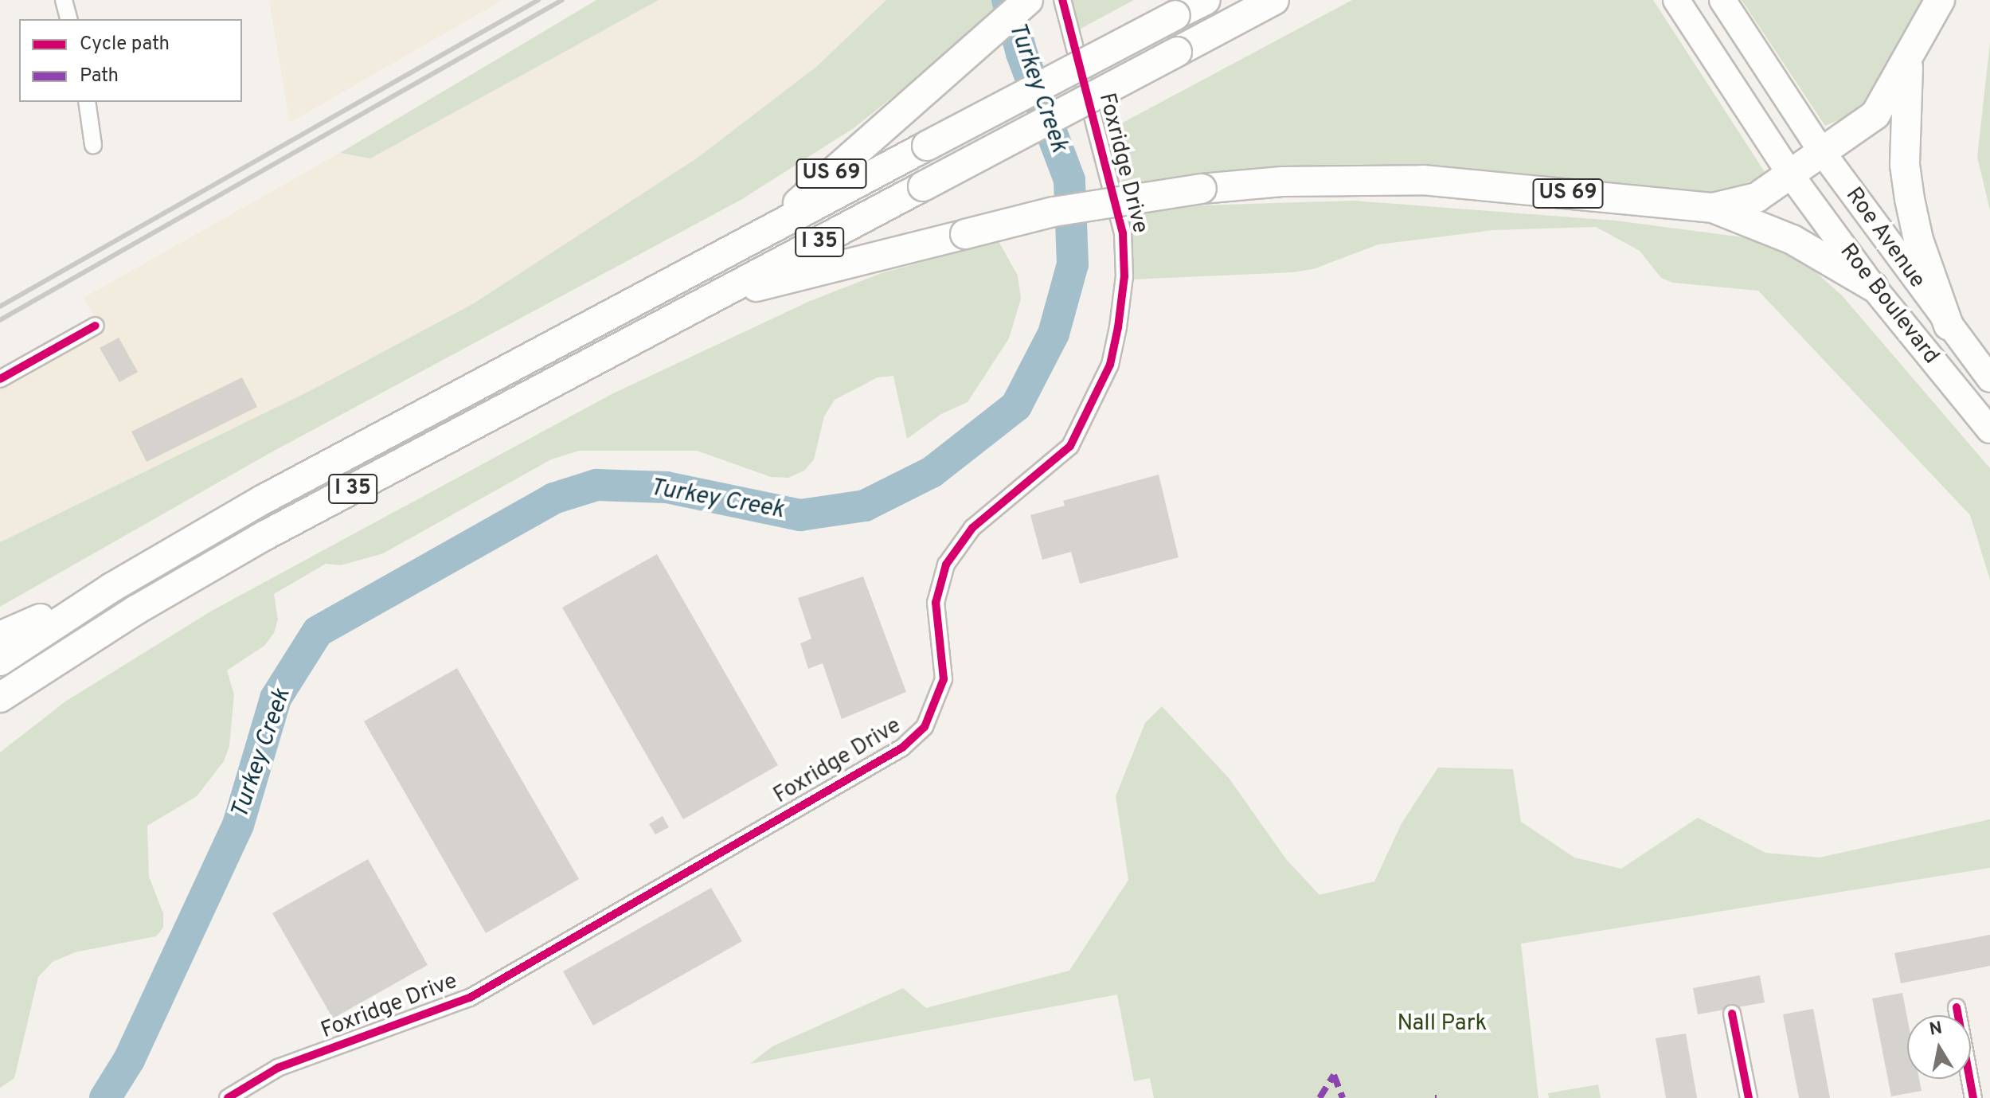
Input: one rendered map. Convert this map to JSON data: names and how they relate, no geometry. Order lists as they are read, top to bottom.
{
  "streets": {
    "highway": ["US 69", "I 35"],
    "main road": ["Roe Avenue", "Roe Boulevard"],
    "street": ["Foxridge Drive"]
  },
  "crossings": [
    ["US 69", "Roe Avenue"],
    ["US 69", "I 35"],
    ["US 69", "Roe Boulevard"],
    ["Roe Avenue", "Roe Boulevard"]
  ],
  "water": ["Turkey Creek"],
  "parks": ["Nall Park"],
  "legend": ["Cycle path", "Path"],
  "north": "top"
}
